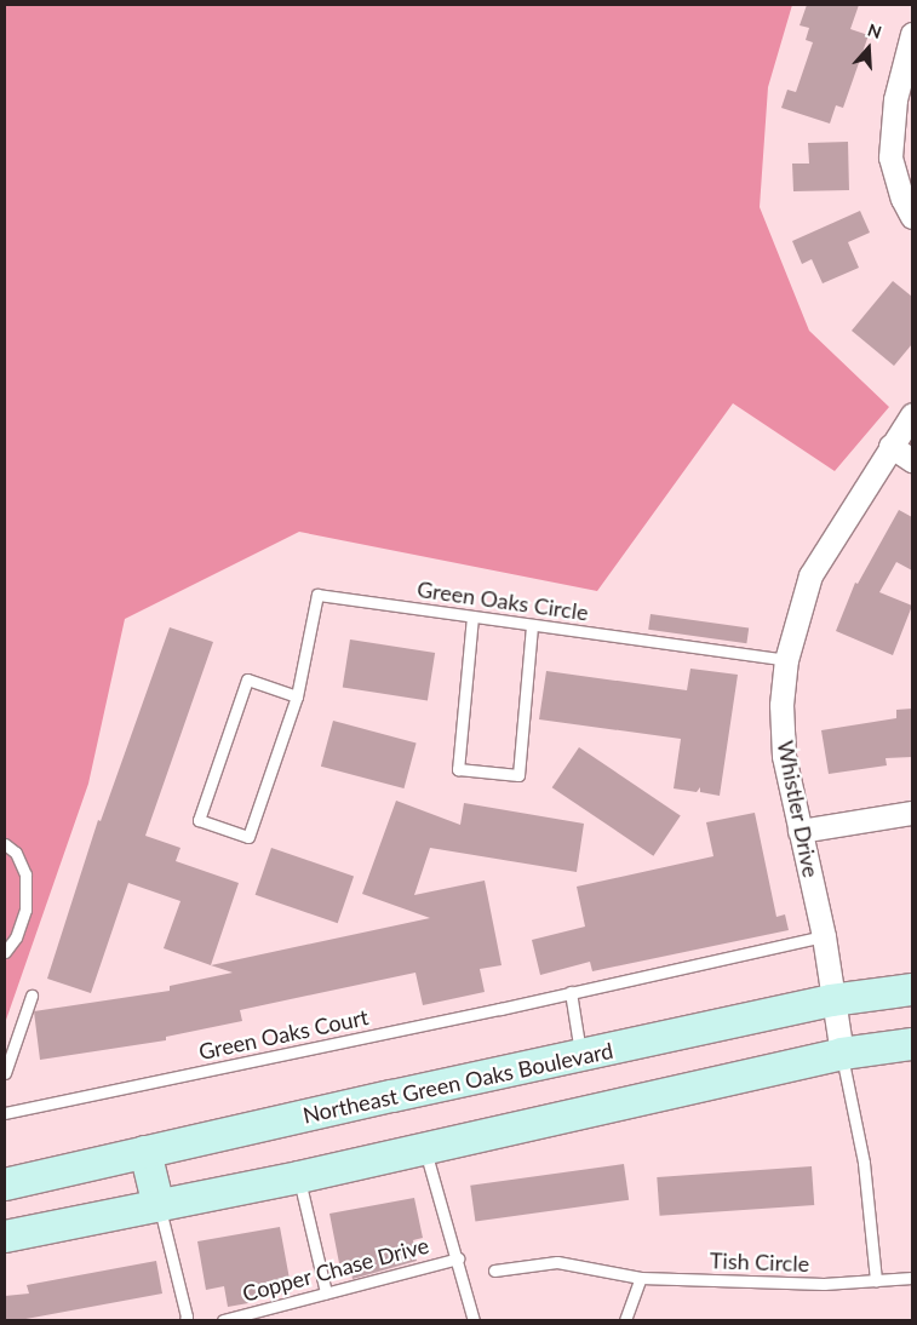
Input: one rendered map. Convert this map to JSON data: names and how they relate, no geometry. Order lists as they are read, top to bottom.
{
  "streets": {
    "main road": ["Northeast Green Oaks Boulevard"],
    "street": ["Whistler Drive"],
    "lane": [
      "Green Oaks Circle",
      "Green Oaks Court",
      "Tish Circle",
      "Copper Chase Drive"
    ]
  },
  "crossings": [
    ["Green Oaks Circle", "Whistler Drive"],
    ["Whistler Drive", "Green Oaks Court"],
    ["Whistler Drive", "Northeast Green Oaks Boulevard"]
  ],
  "north": "top"
}
